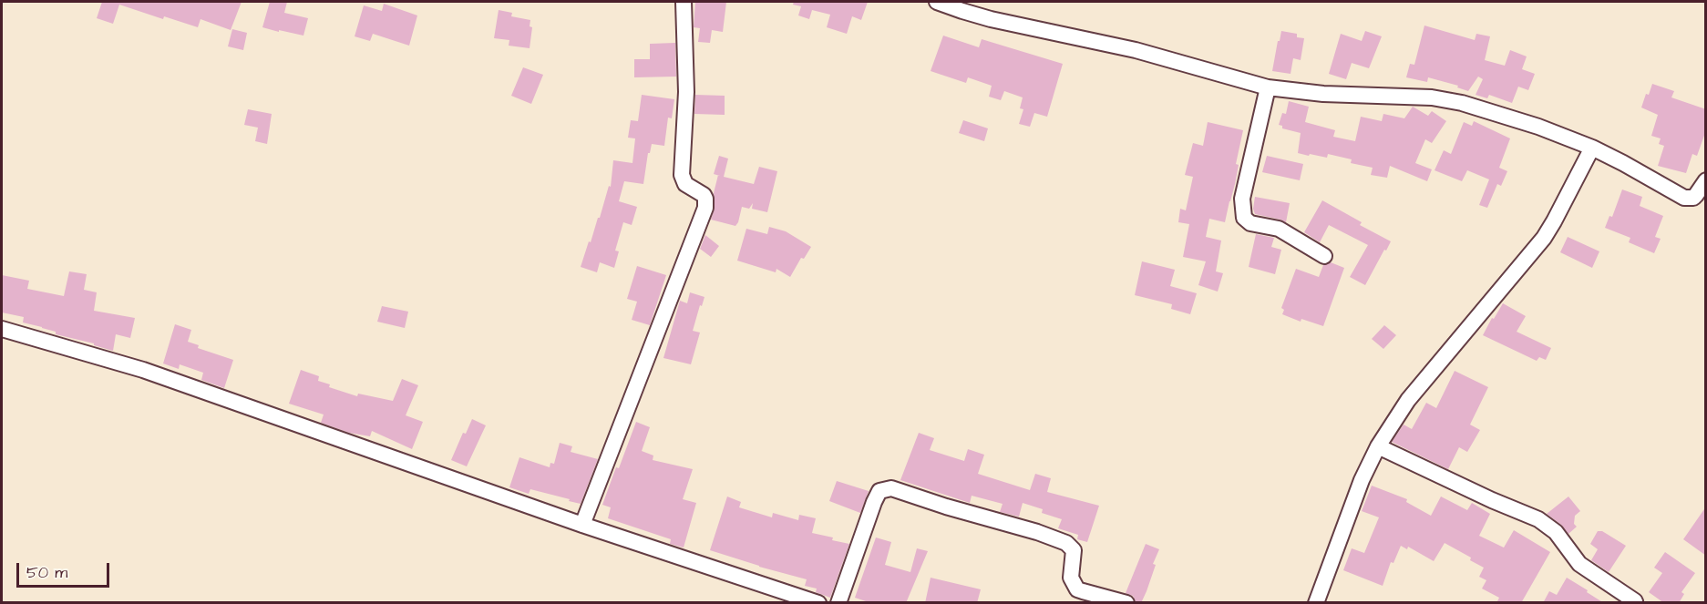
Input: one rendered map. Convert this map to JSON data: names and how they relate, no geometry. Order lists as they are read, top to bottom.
{
  "scale_bar": "50 m"
}
